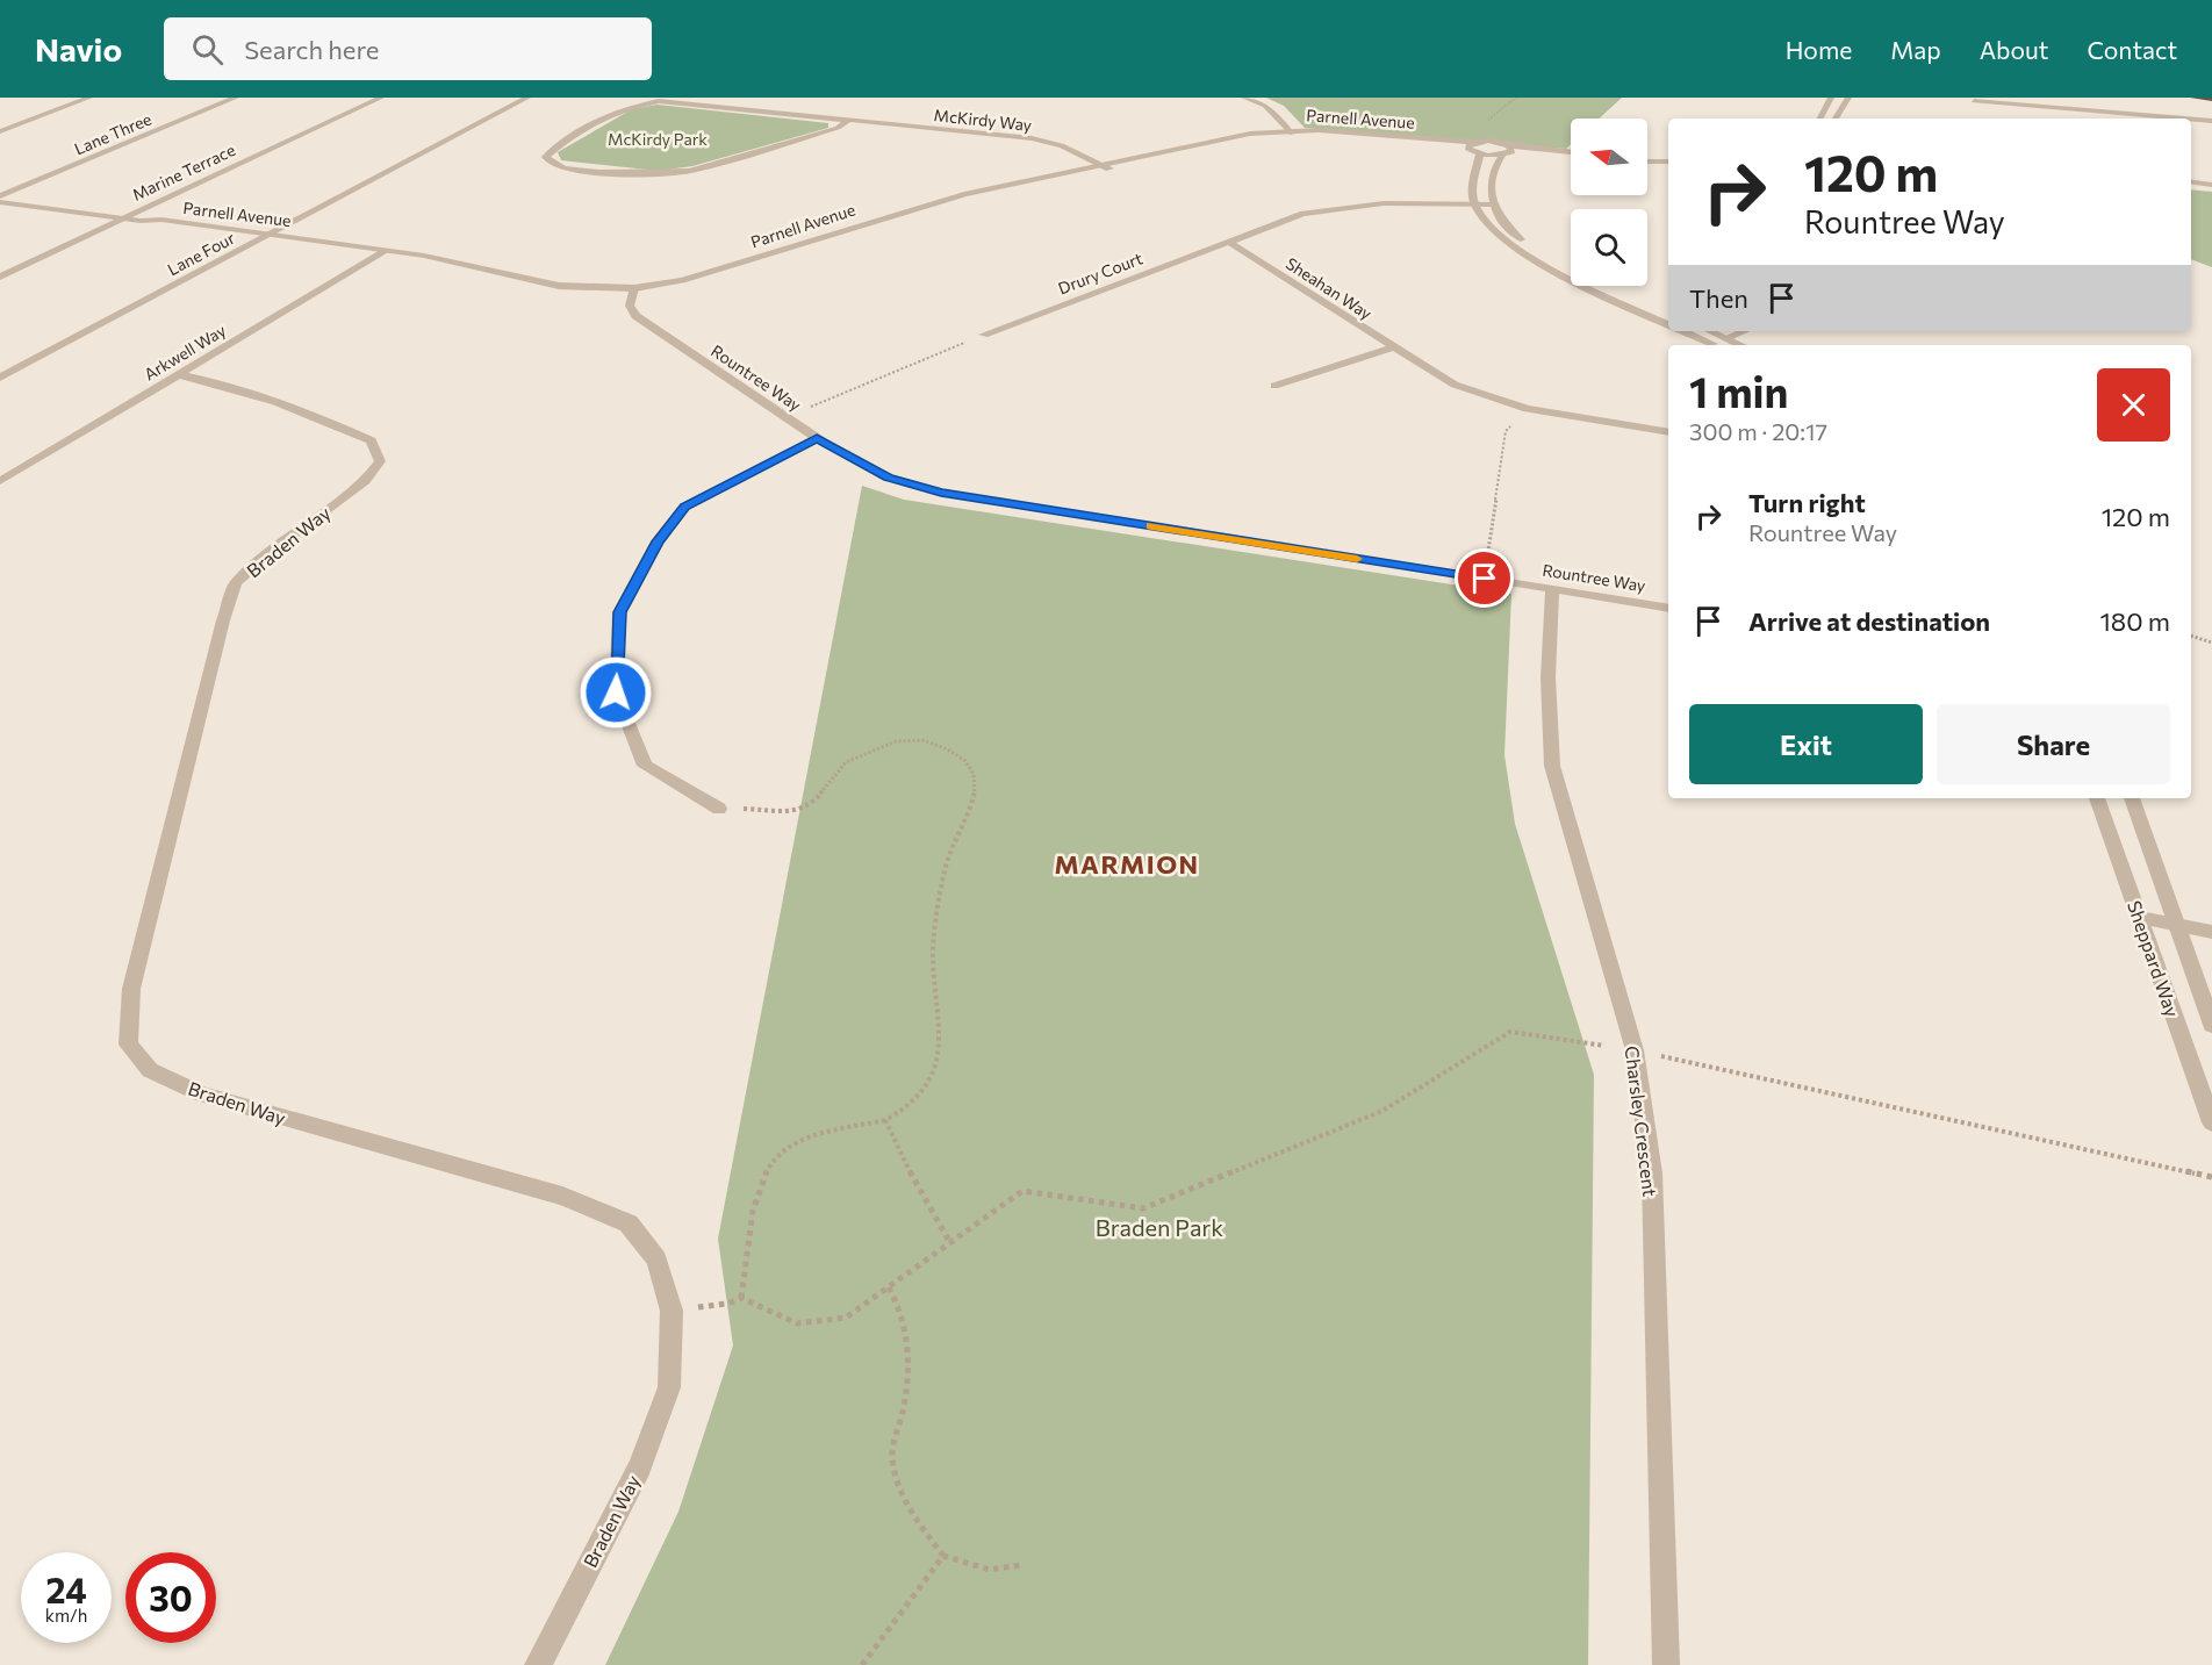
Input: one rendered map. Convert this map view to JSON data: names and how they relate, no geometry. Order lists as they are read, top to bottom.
{
  "streets": {
    "street": [
      "Parnell Avenue",
      "McKirdy Way",
      "Lane Three",
      "Marine Terrace",
      "Lane Four",
      "Drury Court",
      "Sheahan Way",
      "Arkwell Way",
      "Rountree Way",
      "Braden Way",
      "Sheppard Way",
      "Charsley Crescent"
    ]
  },
  "crossings": [
    ["Parnell Avenue", "McKirdy Way"],
    ["Parnell Avenue", "Marine Terrace"],
    ["Parnell Avenue", "Lane Four"],
    ["Parnell Avenue", "Arkwell Way"],
    ["Parnell Avenue", "Rountree Way"],
    ["Drury Court", "Sheahan Way"],
    ["Arkwell Way", "Braden Way"],
    ["Rountree Way", "Charsley Crescent"]
  ],
  "districts": ["MARMION"],
  "parks": ["McKirdy Park", "Braden Park"],
  "north": "left",
  "page": {
    "header": "Navio",
    "search": "Search here",
    "nav": [
      "Home",
      "Map",
      "About",
      "Contact"
    ],
    "turn": ["120 m", "Rountree Way"],
    "then": "Then",
    "heading": ["1 min", "300 m · 20:17"],
    "list": [
      {
        "name": "Turn right",
        "note": "Rountree Way",
        "value": "120 m"
      },
      {
        "name": "Arrive at destination",
        "value": "180 m"
      }
    ],
    "buttons": ["Exit", "Share"],
    "speed": "24 km/h",
    "limit": "30"
  }
}
